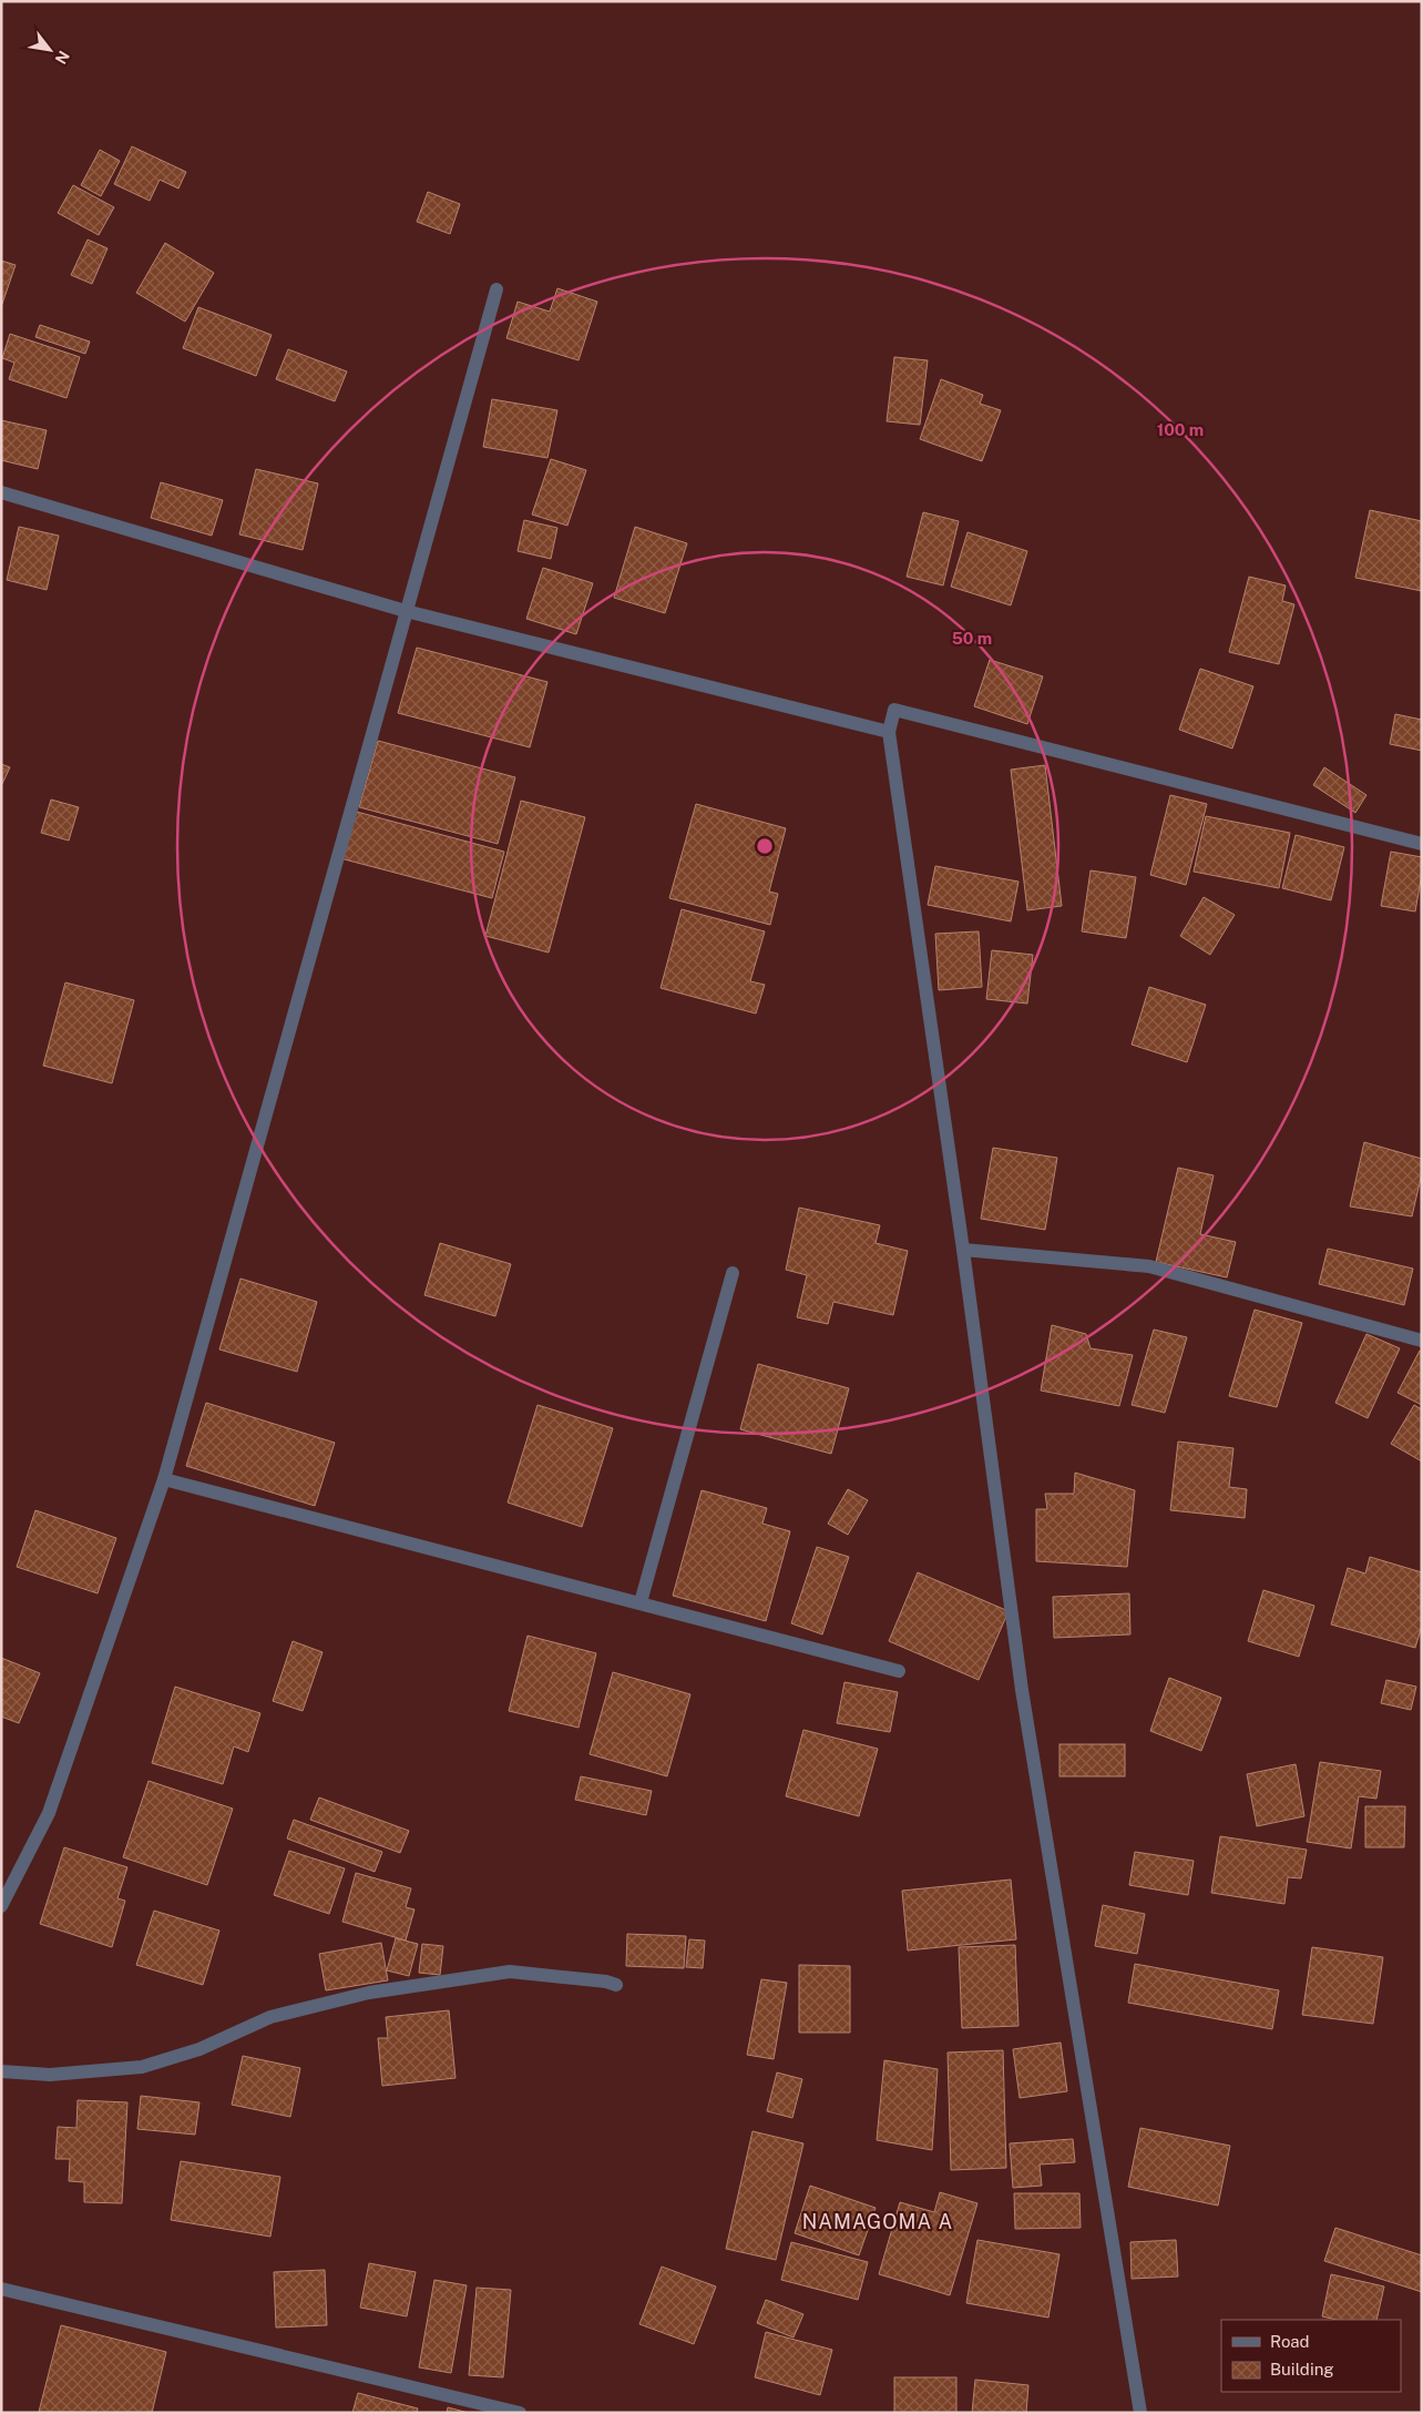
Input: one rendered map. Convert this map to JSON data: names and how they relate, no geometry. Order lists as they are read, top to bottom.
{
  "districts": ["NAMAGOMA A"],
  "legend": ["Road", "Building"],
  "north": "bottom right",
  "rings": ["100 m", "50 m"]
}
